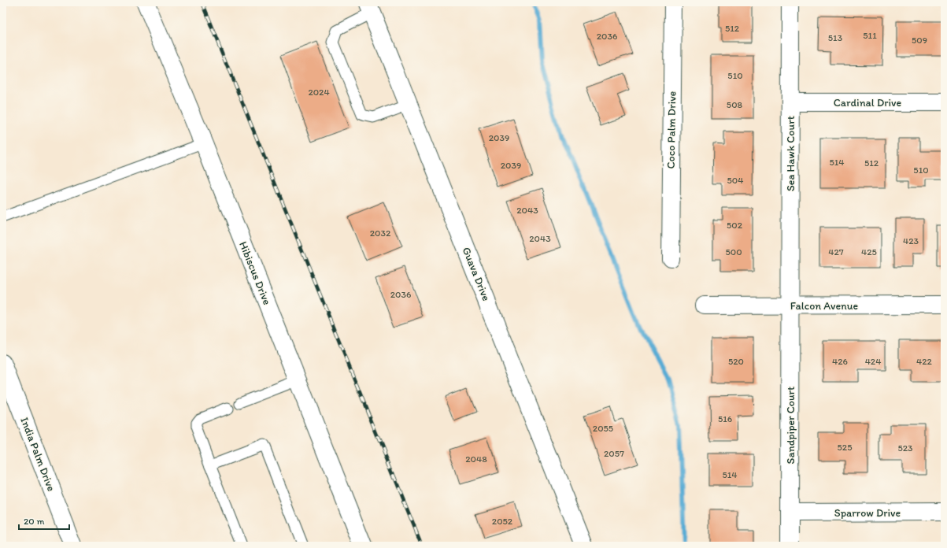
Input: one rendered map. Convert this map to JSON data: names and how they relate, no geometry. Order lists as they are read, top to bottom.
{
  "streets": {
    "street": [
      "Cardinal Drive",
      "Coco Palm Drive",
      "Sea Hawk Court",
      "Hibiscus Drive",
      "Guava Drive",
      "Falcon Avenue",
      "Sandpiper Court",
      "India Palm Drive",
      "Sparrow Drive"
    ]
  },
  "crossings": [
    ["Cardinal Drive", "Sea Hawk Court"],
    ["Sea Hawk Court", "Falcon Avenue"],
    ["Sea Hawk Court", "Sandpiper Court"],
    ["Falcon Avenue", "Sandpiper Court"],
    ["Sandpiper Court", "Sparrow Drive"]
  ],
  "house_numbers": [
    "512",
    "511",
    "2036",
    "513",
    "509",
    "510",
    "2024",
    "508",
    "2039",
    "514",
    "512",
    "2039",
    "510",
    "504",
    "2043",
    "502",
    "2032",
    "2043",
    "423",
    "500",
    "427",
    "425",
    "2036",
    "520",
    "426",
    "424",
    "422",
    "516",
    "2055",
    "525",
    "523",
    "2057",
    "2048",
    "514",
    "2052"
  ],
  "scale_bar": "20 m"
}
